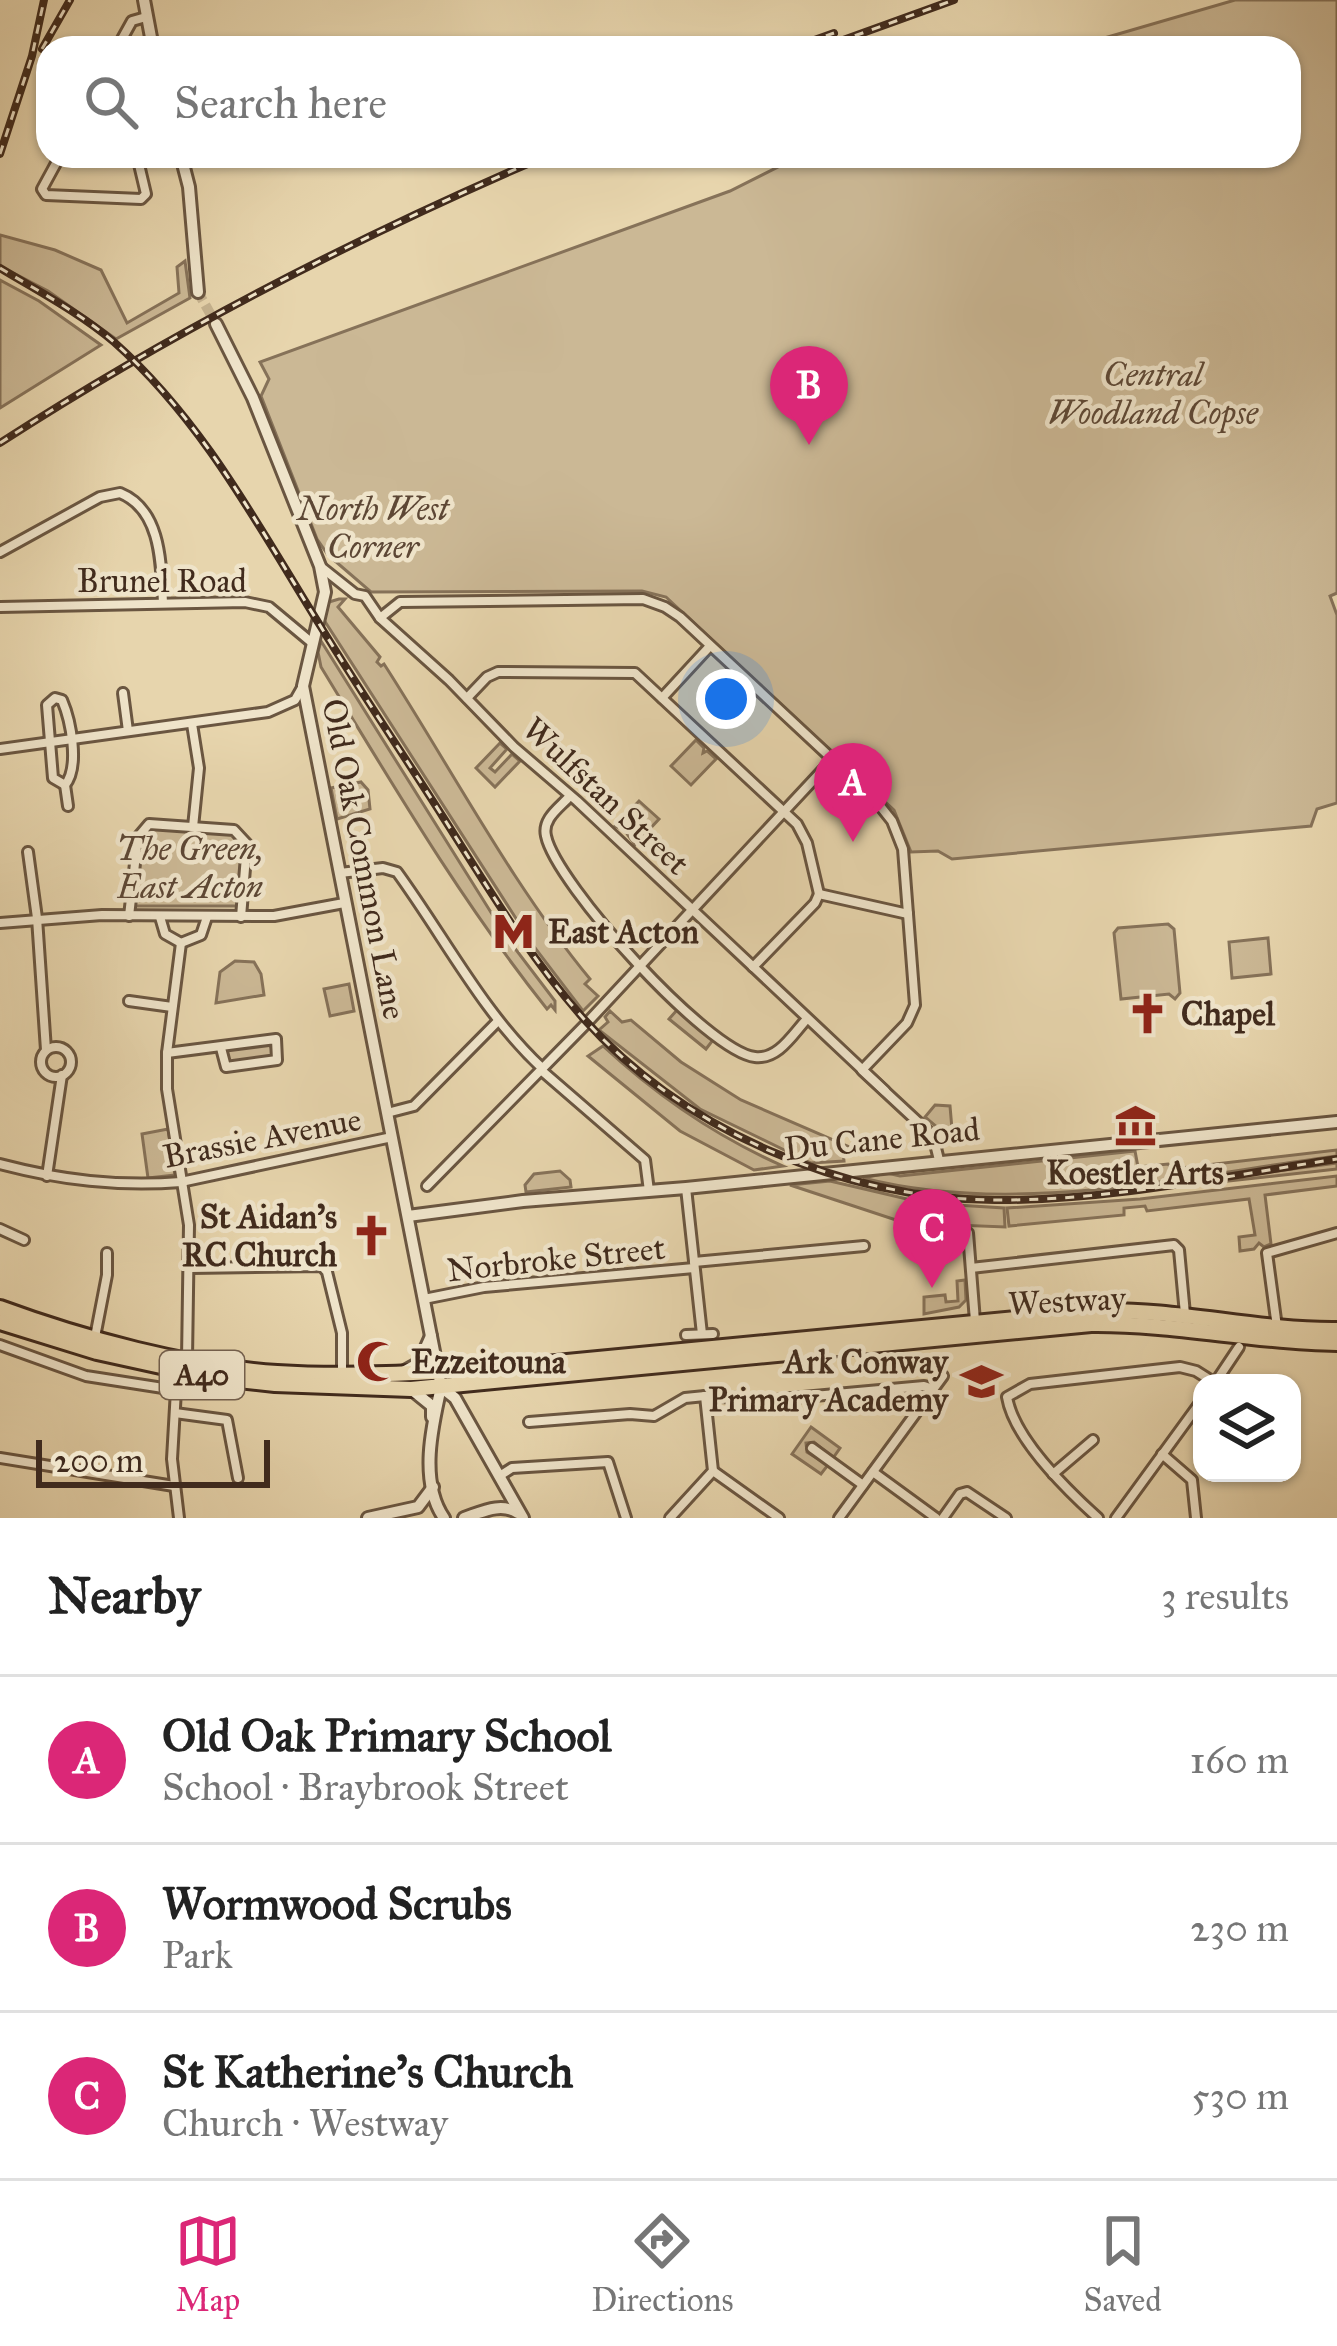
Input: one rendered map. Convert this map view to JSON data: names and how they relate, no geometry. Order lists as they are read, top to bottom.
{
  "streets": {
    "highway": ["Westway", "A40"],
    "street": [
      "Brunel Road",
      "Wulfstan Street",
      "Old Oak Common Lane",
      "Brassie Avenue",
      "Du Cane Road",
      "Norbroke Street"
    ]
  },
  "crossings": [
    ["Brunel Road", "Old Oak Common Lane"],
    ["Wulfstan Street", "Old Oak Common Lane"],
    ["Wulfstan Street", "Du Cane Road"],
    ["Old Oak Common Lane", "Brassie Avenue"],
    ["Old Oak Common Lane", "Du Cane Road"],
    ["Old Oak Common Lane", "Norbroke Street"],
    ["Old Oak Common Lane", "Westway"],
    ["Old Oak Common Lane", "A40"],
    ["Westway", "A40"]
  ],
  "parks": ["Central Woodland Copse", "North West Corner", "The Green, East Acton"],
  "places": {
    "metro station": ["East Acton"],
    "church": ["Chapel", "St Aidan's RC Church"],
    "museum": ["Koestler Arts"],
    "mosque": ["Ezzeitouna"],
    "school or university": ["Ark Conway Primary Academy"]
  },
  "scale_bar": "200 m",
  "page": {
    "search": "Search here",
    "pins": ["B", "A", "C"],
    "scale": "200 m",
    "heading": ["Nearby", "3 results"],
    "list": [
      {
        "mark": "A",
        "name": "Old Oak Primary School",
        "note": "School · Braybrook Street",
        "value": "160 m"
      },
      {
        "mark": "B",
        "name": "Wormwood Scrubs",
        "note": "Park",
        "value": "230 m"
      },
      {
        "mark": "C",
        "name": "St Katherine's Church",
        "note": "Church · Westway",
        "value": "530 m"
      }
    ],
    "nav": ["Map", "Directions", "Saved"]
  }
}
